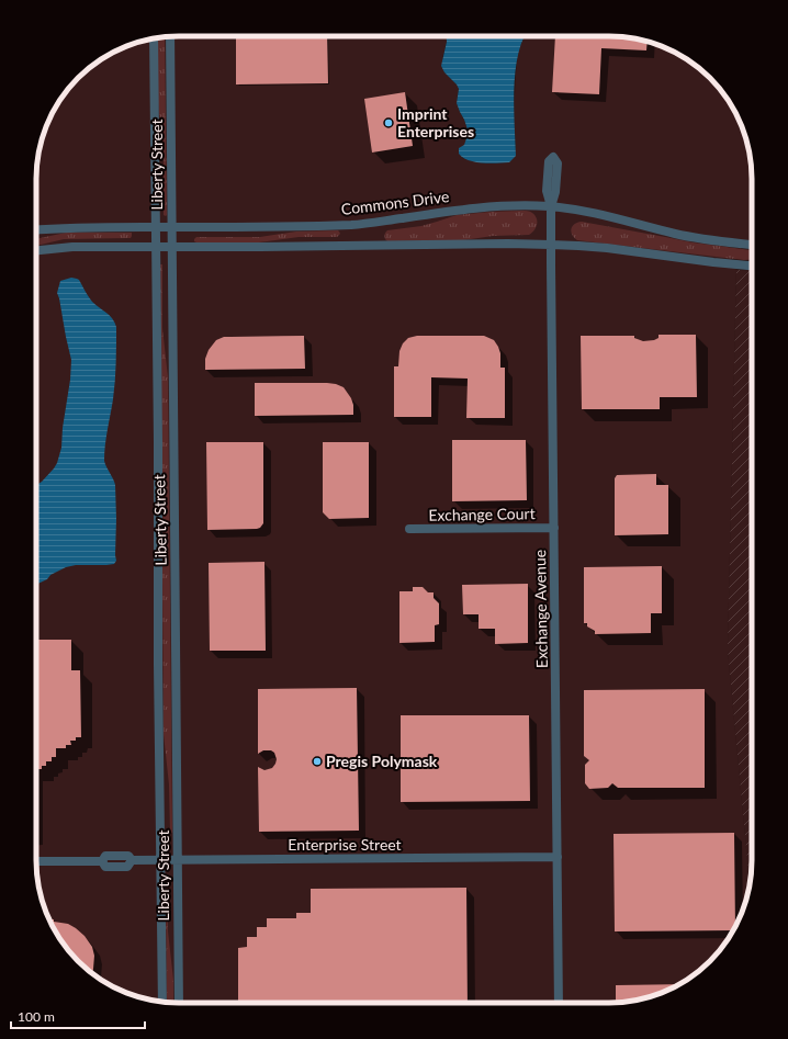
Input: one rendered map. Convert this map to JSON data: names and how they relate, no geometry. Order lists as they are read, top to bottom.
{
  "streets": {
    "street": [
      "Liberty Street",
      "Commons Drive",
      "Exchange Court",
      "Exchange Avenue",
      "Enterprise Street"
    ]
  },
  "crossings": [
    ["Liberty Street", "Commons Drive"],
    ["Liberty Street", "Enterprise Street"],
    ["Commons Drive", "Exchange Avenue"],
    ["Exchange Court", "Exchange Avenue"],
    ["Exchange Avenue", "Enterprise Street"]
  ],
  "places": ["Imprint Enterprises", "Pregis Polymask"],
  "scale_bar": "100 m"
}
